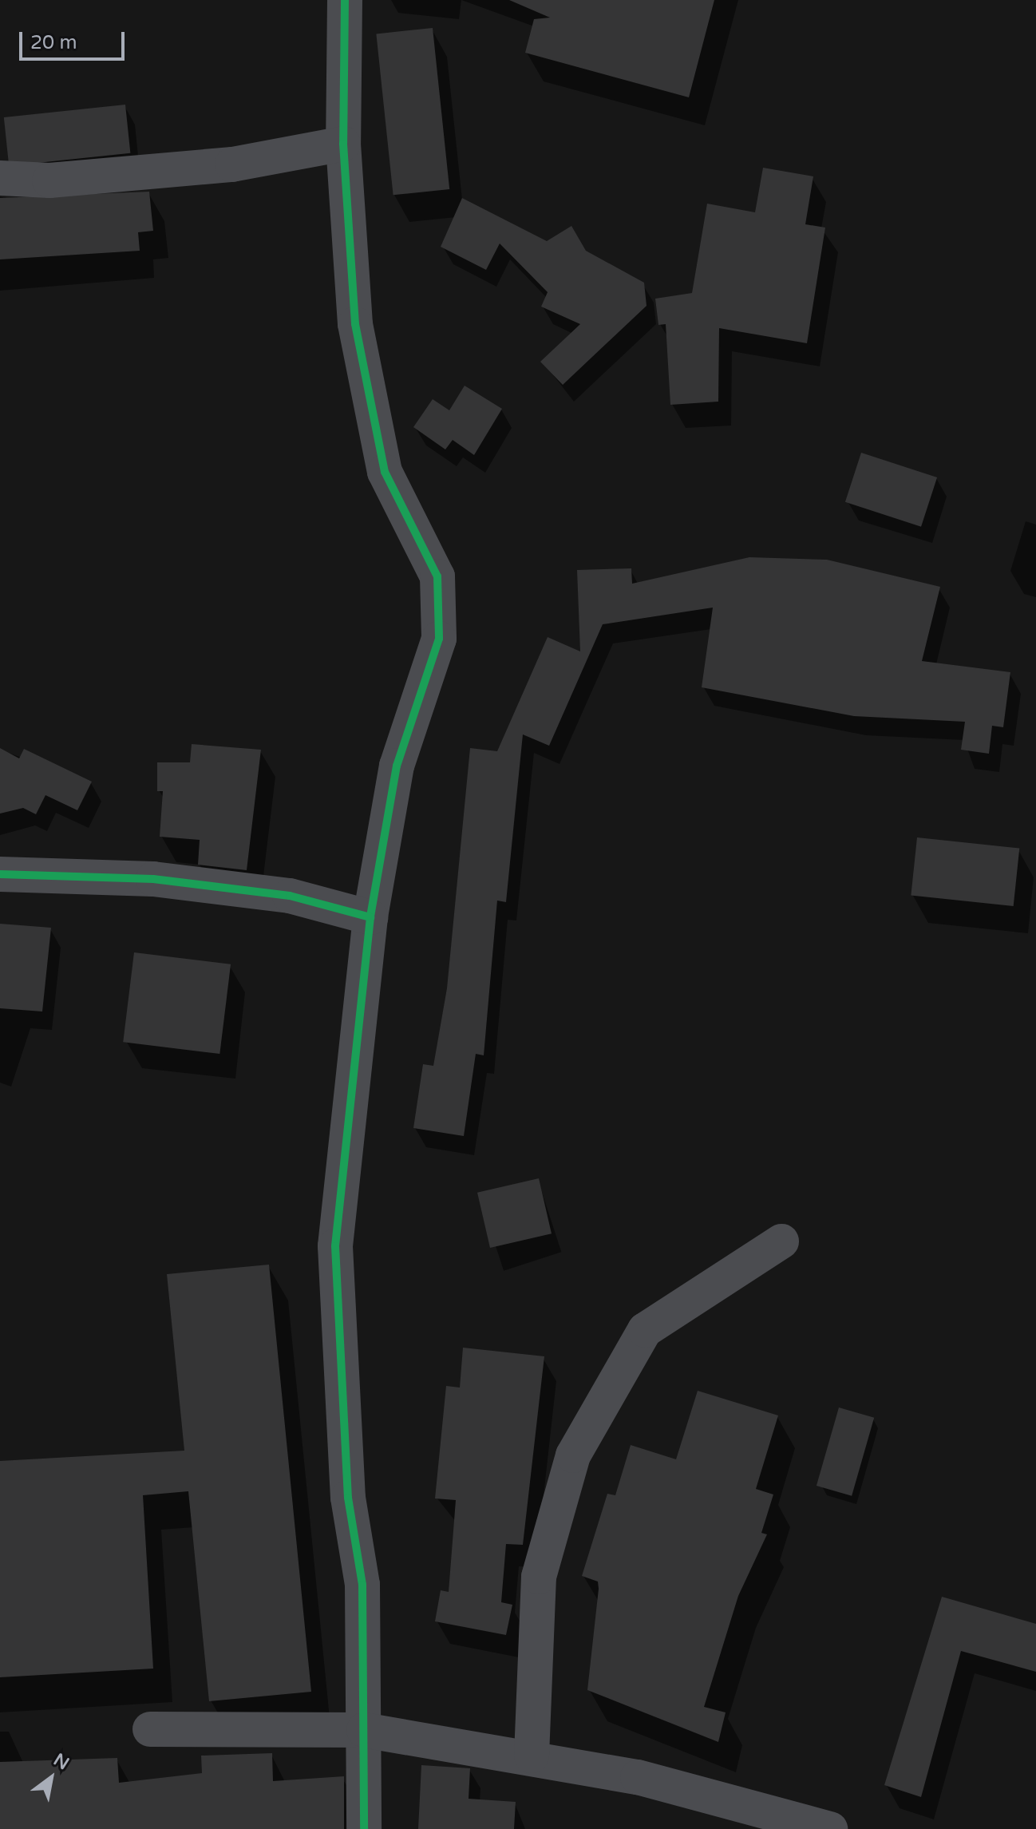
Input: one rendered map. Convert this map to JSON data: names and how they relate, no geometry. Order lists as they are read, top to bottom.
{
  "scale_bar": "20 m",
  "north": "top right"
}
